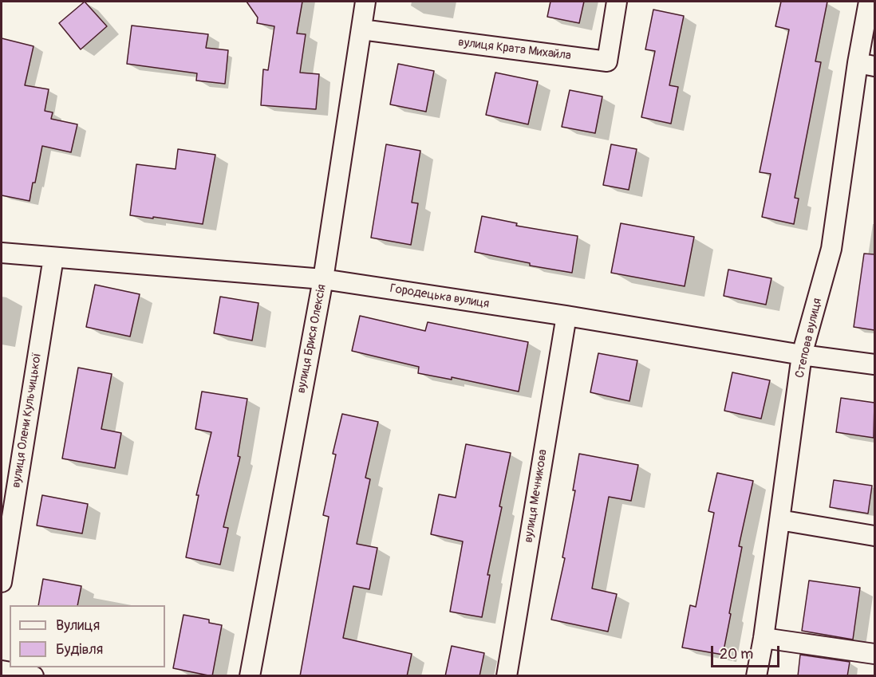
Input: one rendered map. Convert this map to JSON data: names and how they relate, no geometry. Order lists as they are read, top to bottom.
{
  "streets": {
    "street": [
      "вулиця Крата Михайла",
      "Городецька вулиця",
      "Степова вулиця",
      "вулиця Брися Олексія",
      "вулиця Олени Кульчицької",
      "вулиця Мечникова"
    ]
  },
  "crossings": [
    ["вулиця Крата Михайла", "вулиця Брися Олексія"],
    ["Городецька вулиця", "Степова вулиця"],
    ["Городецька вулиця", "вулиця Брися Олексія"],
    ["Городецька вулиця", "вулиця Олени Кульчицької"],
    ["Городецька вулиця", "вулиця Мечникова"]
  ],
  "legend": ["Вулиця", "Будівля"],
  "scale_bar": "20 m"
}
